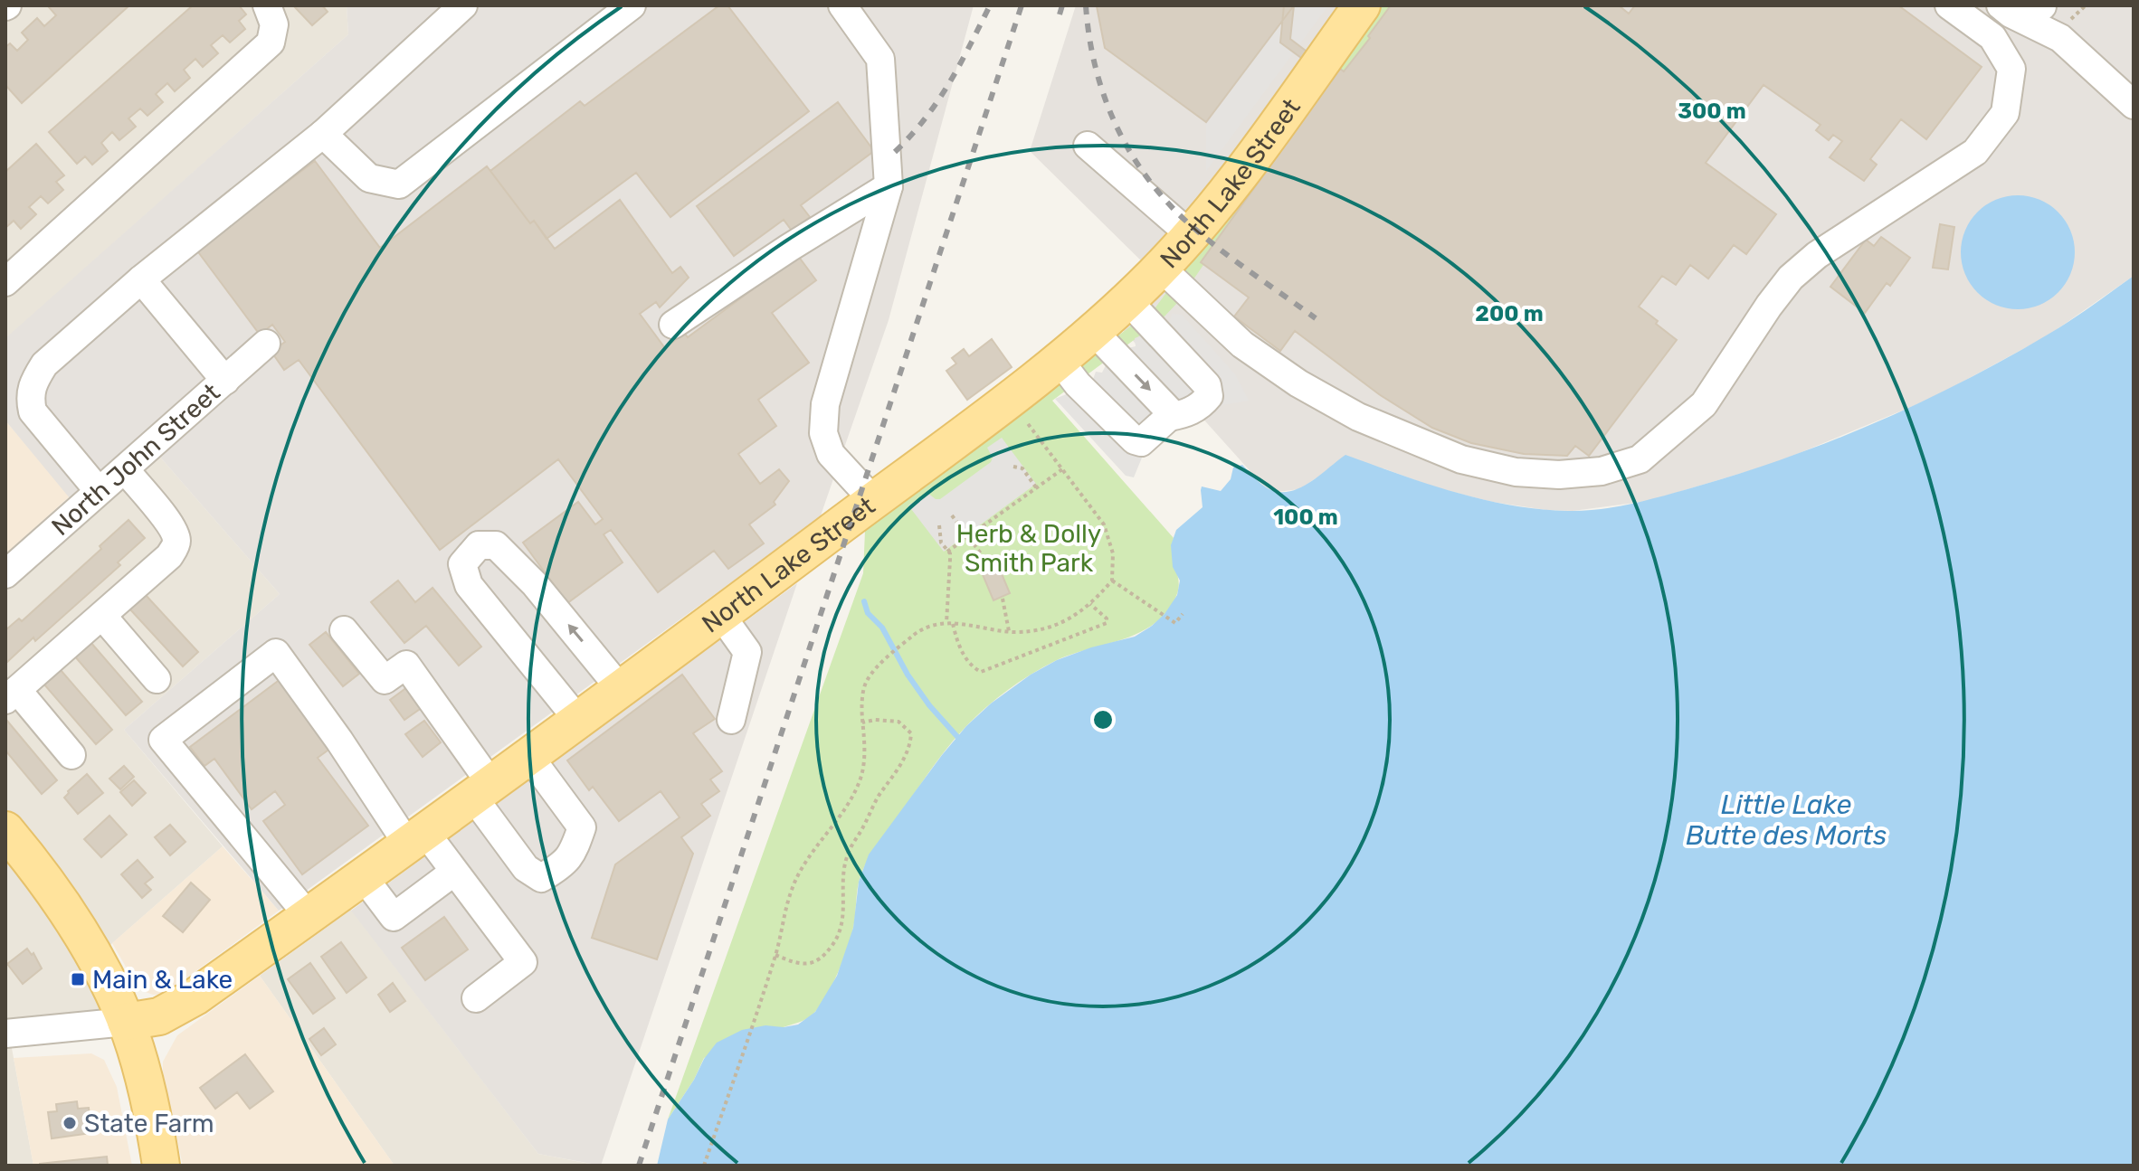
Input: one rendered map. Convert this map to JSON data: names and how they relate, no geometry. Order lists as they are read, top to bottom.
{
  "streets": {
    "main road": ["North Lake Street"],
    "street": ["North John Street"]
  },
  "water": ["Little Lake Butte des Morts"],
  "parks": ["Herb & Dolly Smith Park"],
  "places": {
    "transit": ["Main & Lake"],
    "other": ["State Farm"]
  },
  "rings": ["300 m", "200 m", "100 m"]
}
